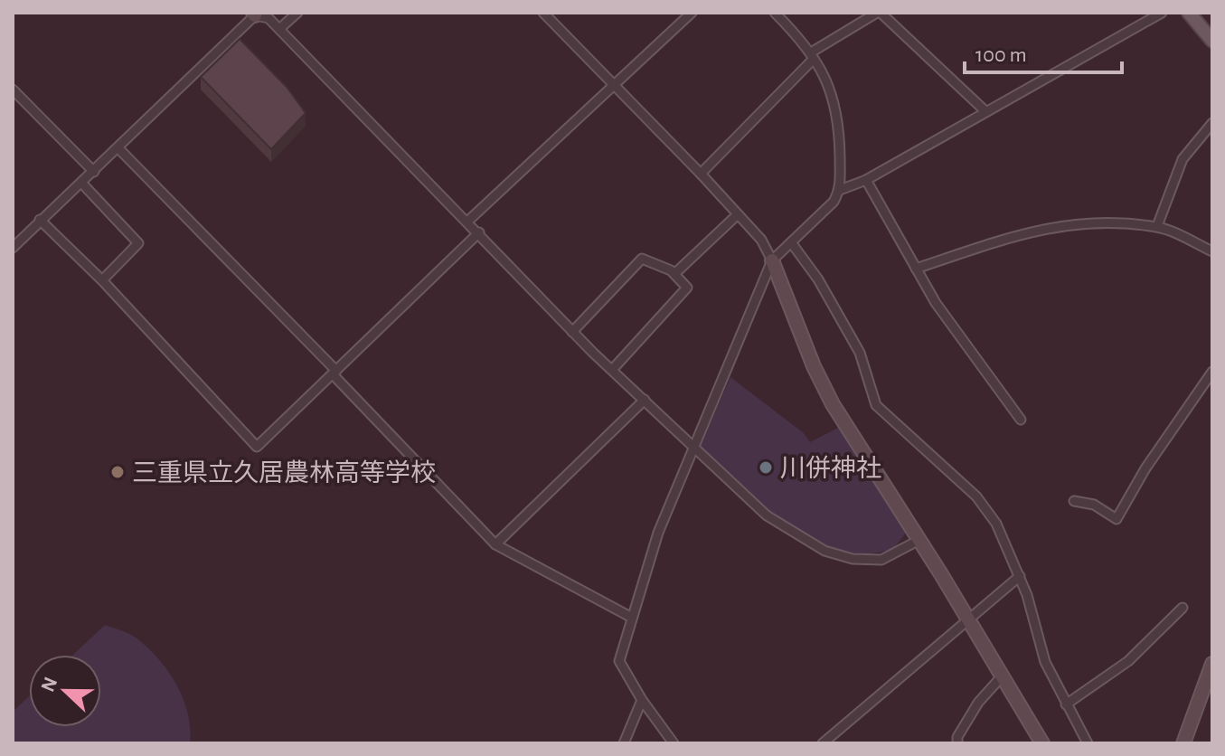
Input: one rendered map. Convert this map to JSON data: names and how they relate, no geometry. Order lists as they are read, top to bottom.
{
  "places": ["川併神社", "三重県立久居農林高等学校"],
  "scale_bar": "100 m",
  "north": "left"
}
